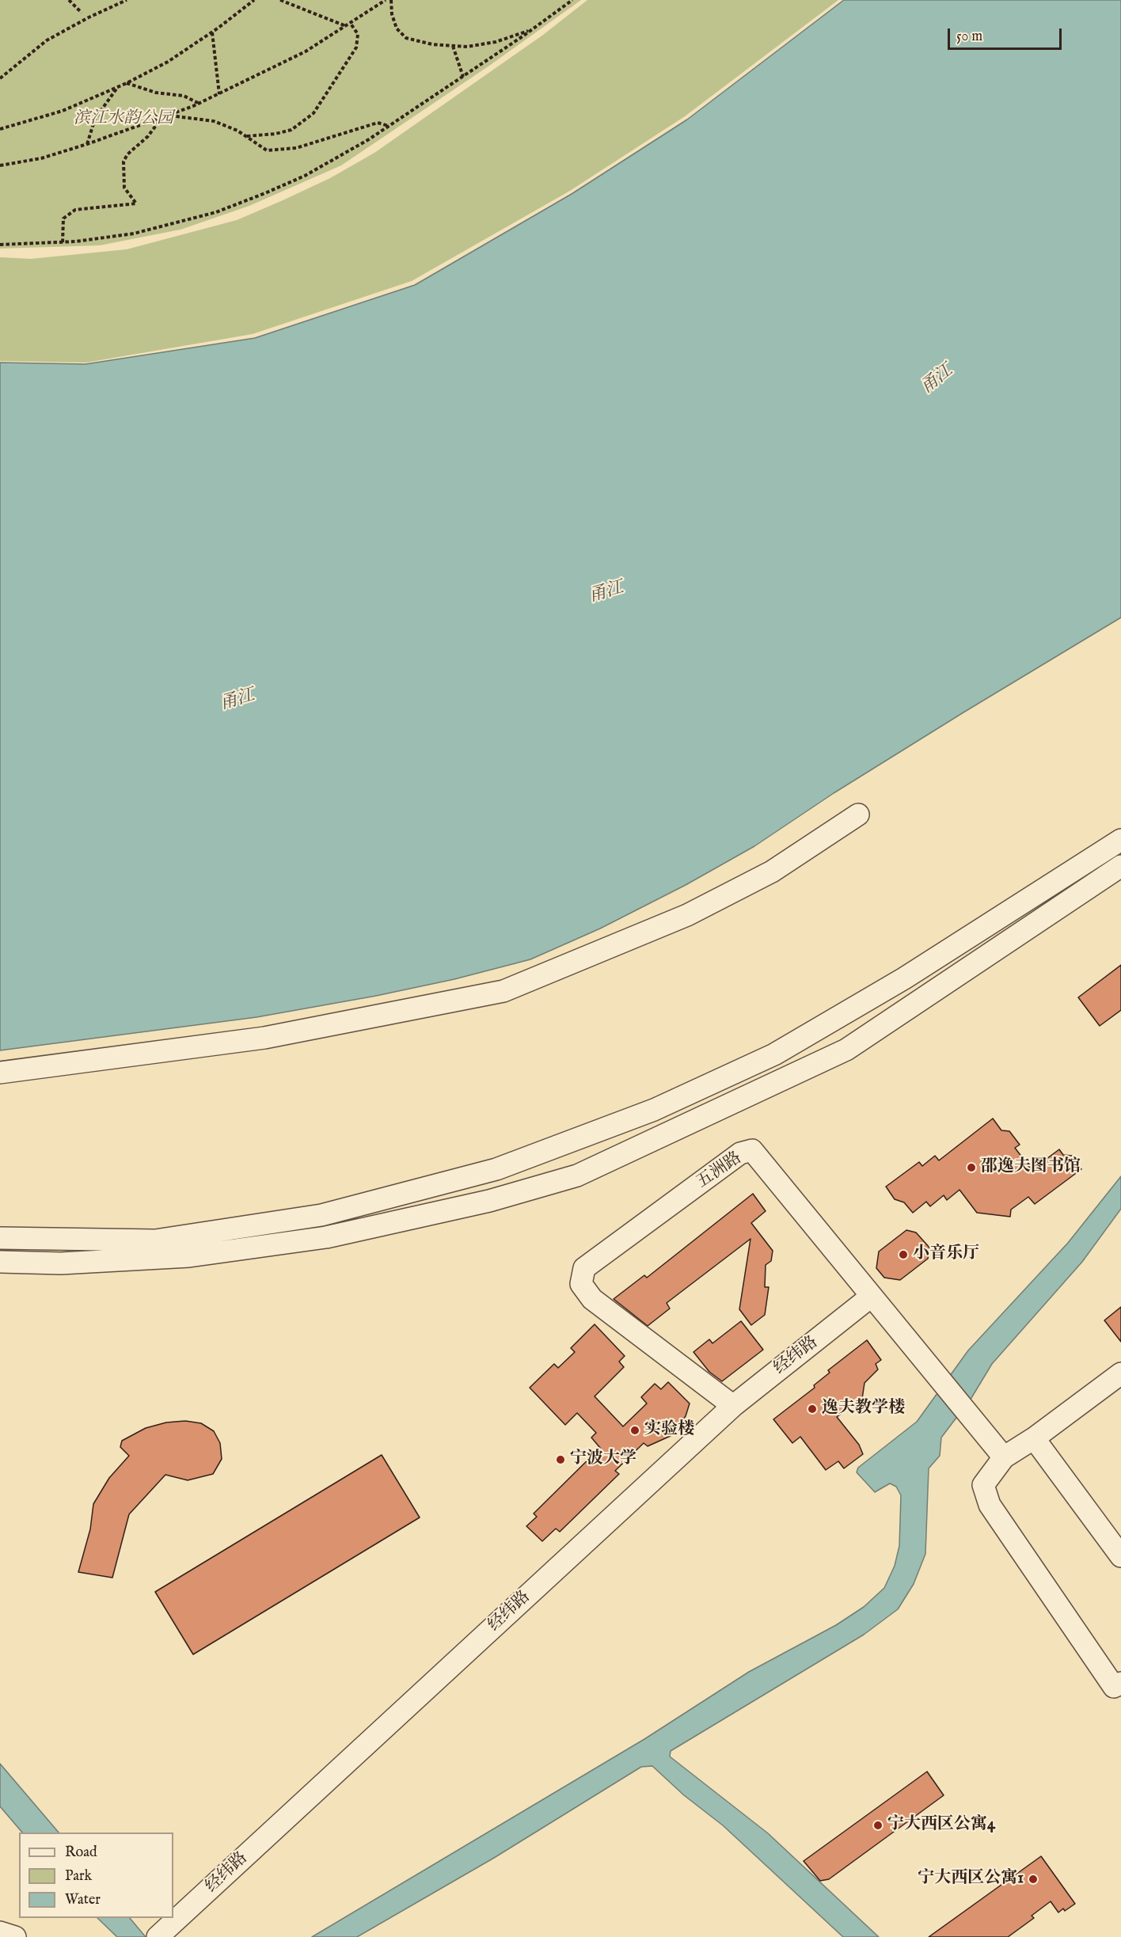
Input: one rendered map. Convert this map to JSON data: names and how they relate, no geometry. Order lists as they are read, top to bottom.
{
  "streets": {
    "street": ["五洲路", "经纬路"]
  },
  "crossings": [
    ["五洲路", "经纬路"]
  ],
  "water": ["甬江"],
  "parks": ["滨江水韵公园"],
  "places": [
    "邵逸夫图书馆",
    "小音乐厅",
    "逸夫教学楼",
    "实验楼",
    "宁波大学",
    "宁大西区公寓4",
    "宁大西区公寓1"
  ],
  "legend": ["Road", "Park", "Water"],
  "scale_bar": "50 m"
}
